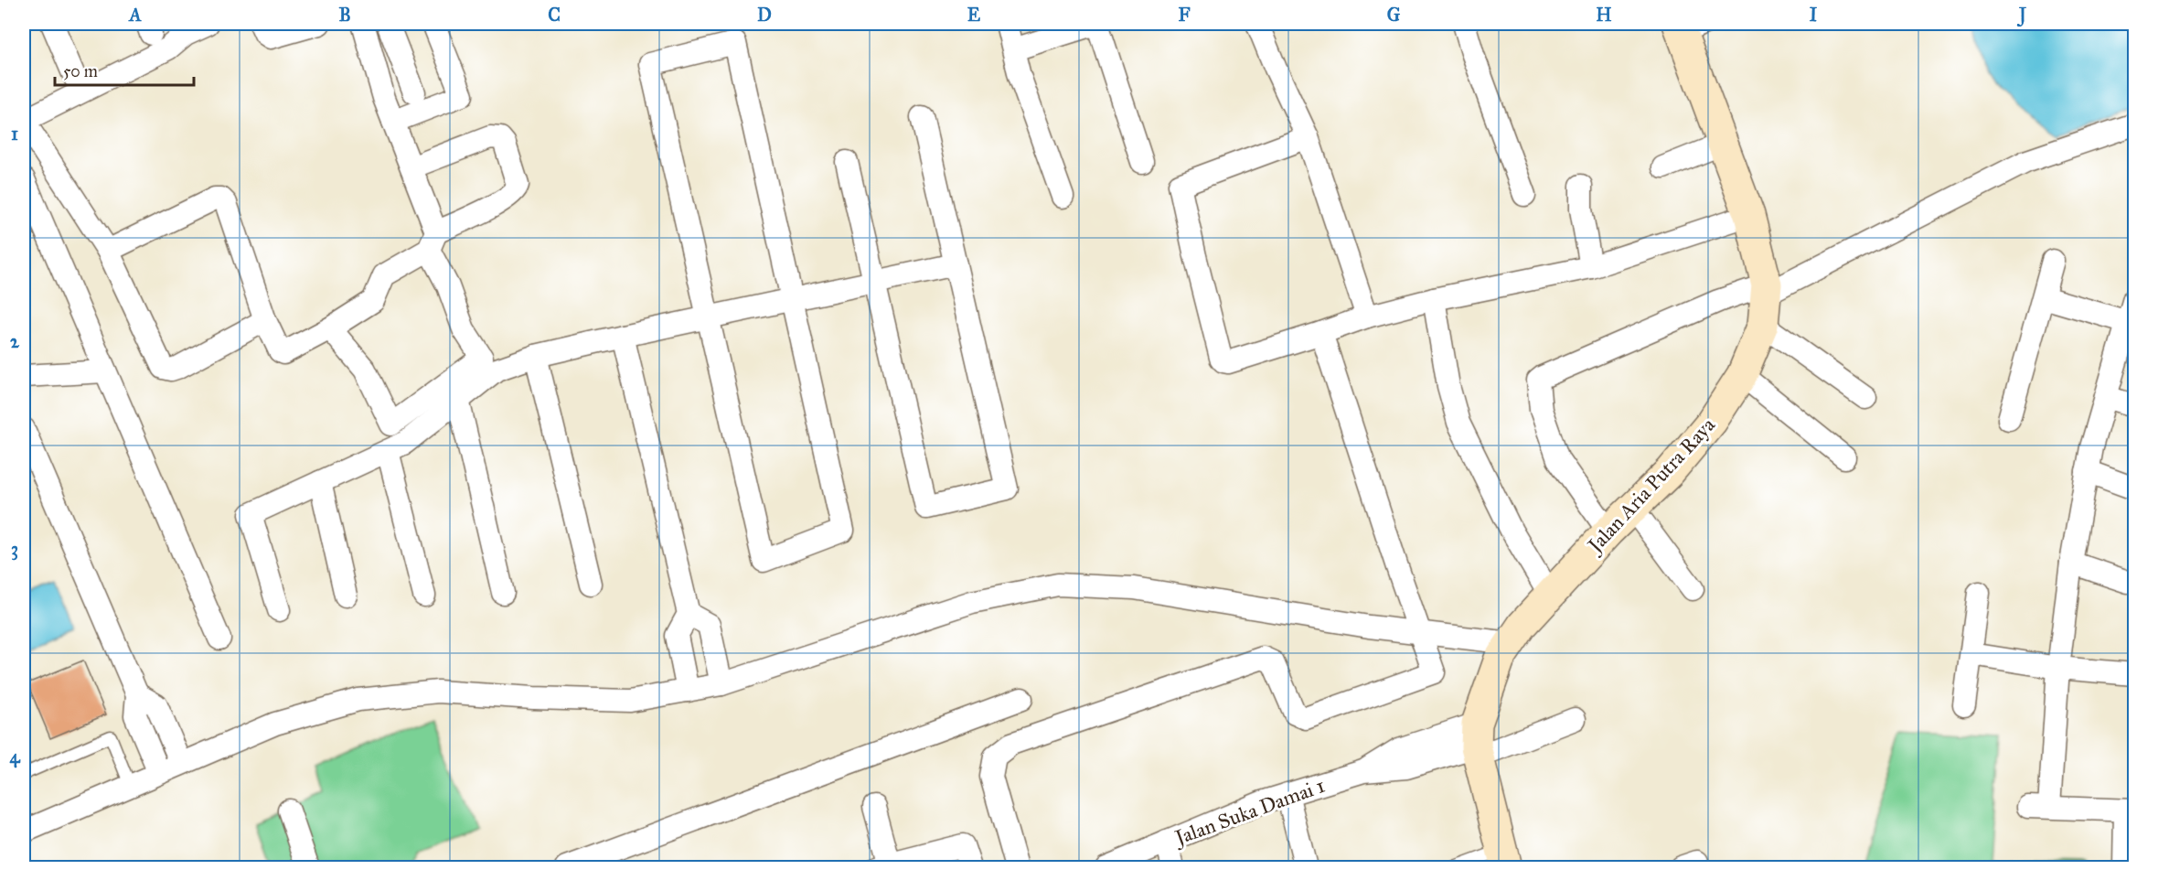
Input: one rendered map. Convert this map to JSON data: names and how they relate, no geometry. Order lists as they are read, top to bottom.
{
  "streets": {
    "main road": ["Jalan Aria Putra Raya"],
    "street": ["Jalan Suka Damai 1"]
  },
  "crossings": [
    ["Jalan Aria Putra Raya", "Jalan Suka Damai 1"]
  ],
  "scale_bar": "50 m",
  "grid": {
    "columns": [
      "A",
      "B",
      "C",
      "D",
      "E",
      "F",
      "G",
      "H",
      "I",
      "J"
    ],
    "rows": [
      "1",
      "2",
      "3",
      "4"
    ]
  }
}
